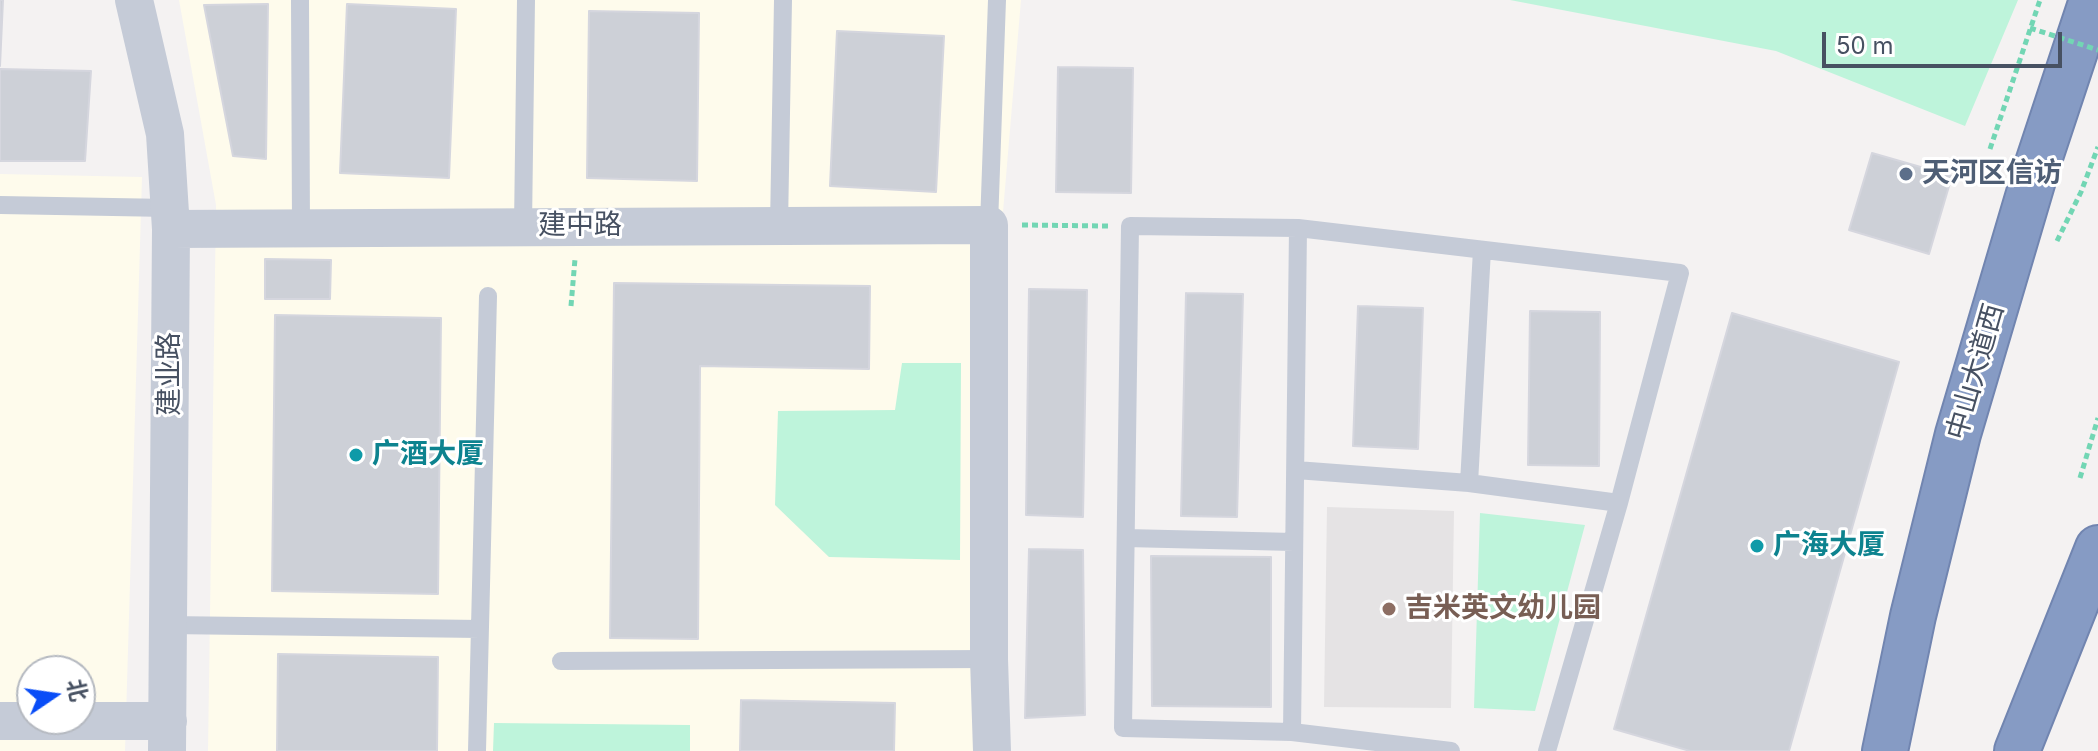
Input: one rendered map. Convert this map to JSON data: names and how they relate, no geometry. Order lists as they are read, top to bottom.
{
  "streets": {
    "highway": ["中山大道西"],
    "street": ["建中路", "建业路"]
  },
  "crossings": [
    ["建中路", "建业路"]
  ],
  "places": [
    "天河区信访",
    "广酒大厦",
    "广海大厦",
    "吉米英文幼儿园"
  ],
  "scale_bar": "50 m",
  "north": "right"
}
